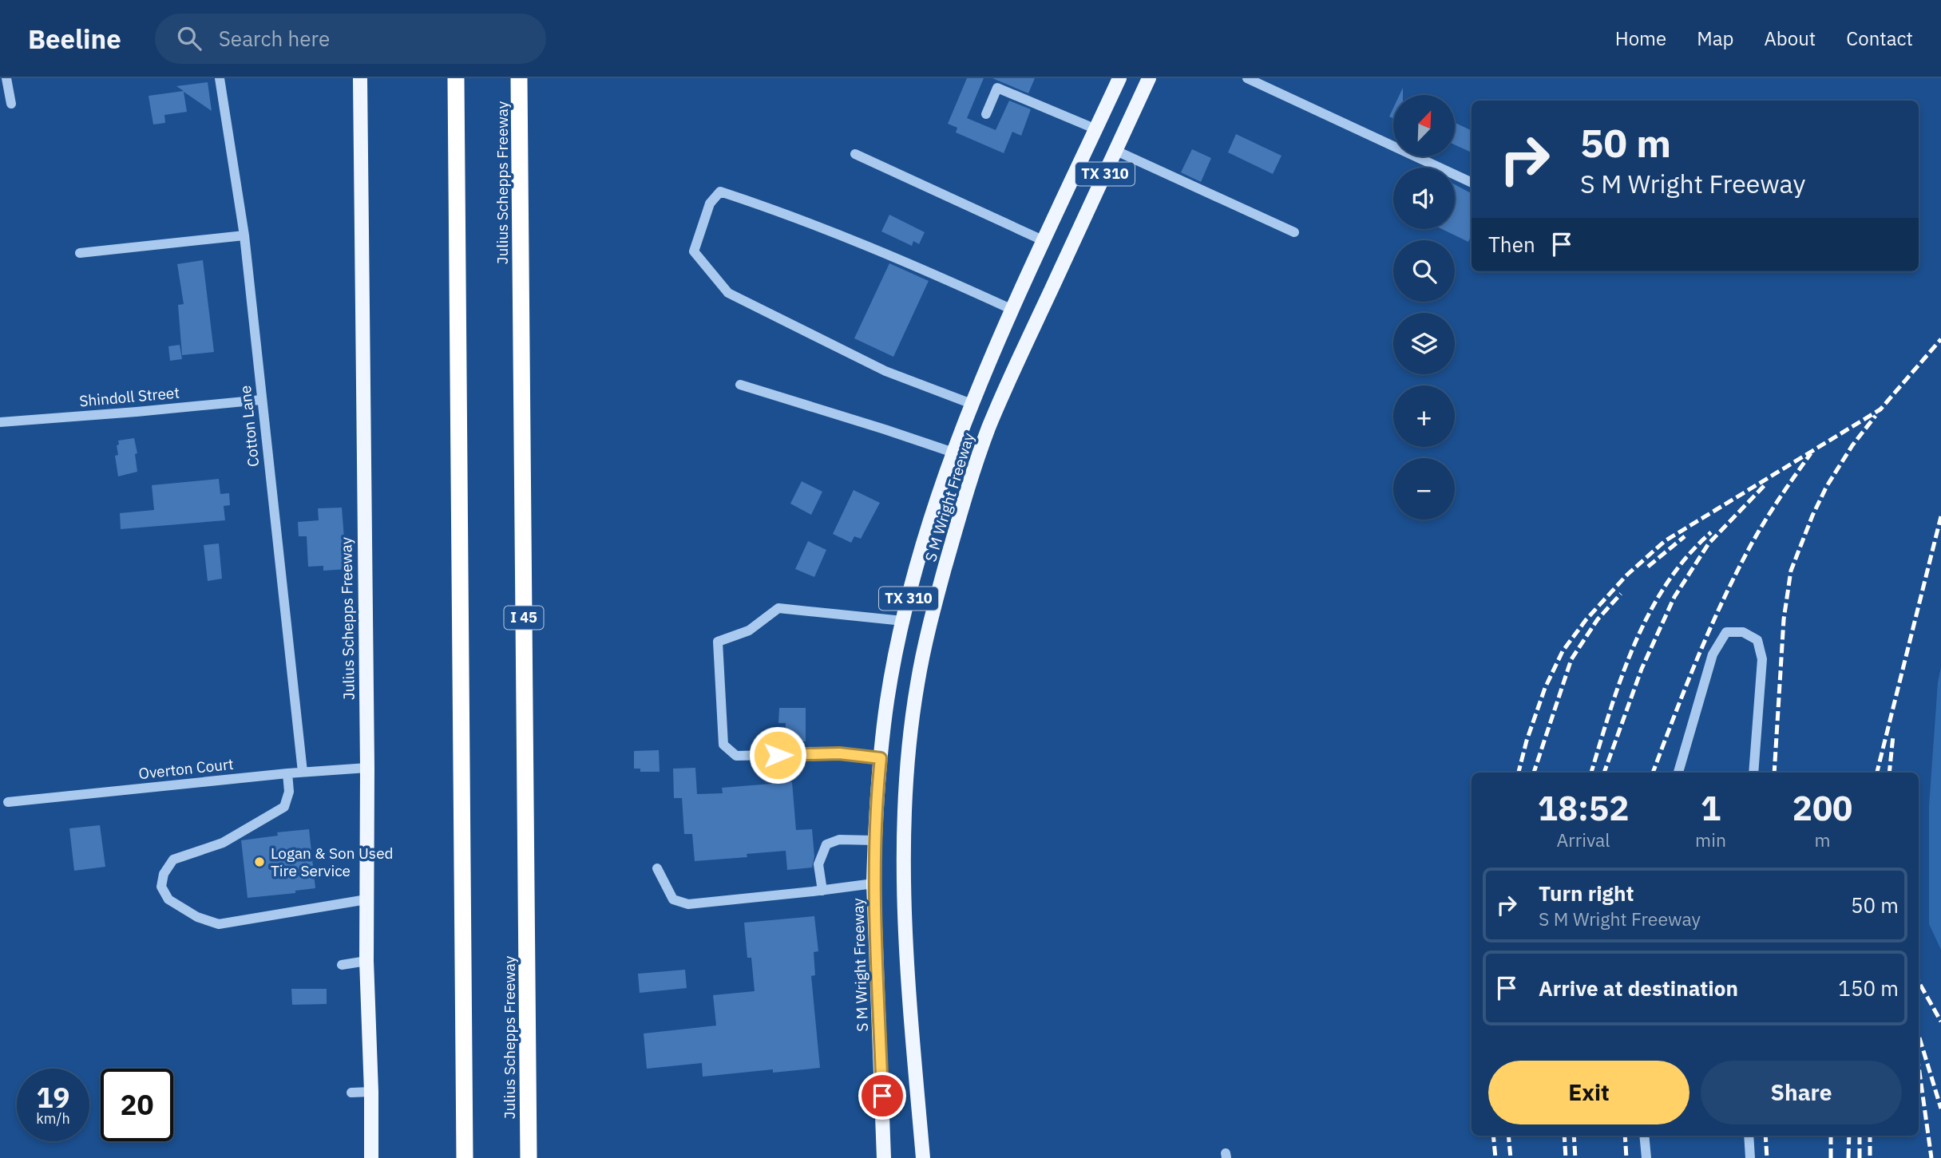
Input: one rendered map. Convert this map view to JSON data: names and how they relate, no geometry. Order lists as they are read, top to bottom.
{
  "streets": {
    "highway": ["Julius Schepps Freeway", "I 45"],
    "main road": ["TX 310", "S M Wright Freeway"],
    "street": ["Shindoll Street", "Cotton Lane", "Overton Court"]
  },
  "crossings": [
    ["Julius Schepps Freeway", "Overton Court"],
    ["Shindoll Street", "Cotton Lane"],
    ["Cotton Lane", "Overton Court"]
  ],
  "places": ["Logan & Son Used Tire Service"],
  "north": "top right",
  "page": {
    "header": "Beeline",
    "search": "Search here",
    "nav": [
      "Home",
      "Map",
      "About",
      "Contact"
    ],
    "map_buttons": ["+", "−"],
    "turn": ["50 m", "S M Wright Freeway"],
    "then": "Then",
    "eta": [
      "18:52",
      "Arrival",
      "1",
      "min",
      "200",
      "m"
    ],
    "list": [
      {
        "name": "Turn right",
        "note": "S M Wright Freeway",
        "value": "50 m"
      },
      {
        "name": "Arrive at destination",
        "value": "150 m"
      }
    ],
    "buttons": ["Exit", "Share"],
    "speed": "19 km/h",
    "limit": "20"
  }
}
